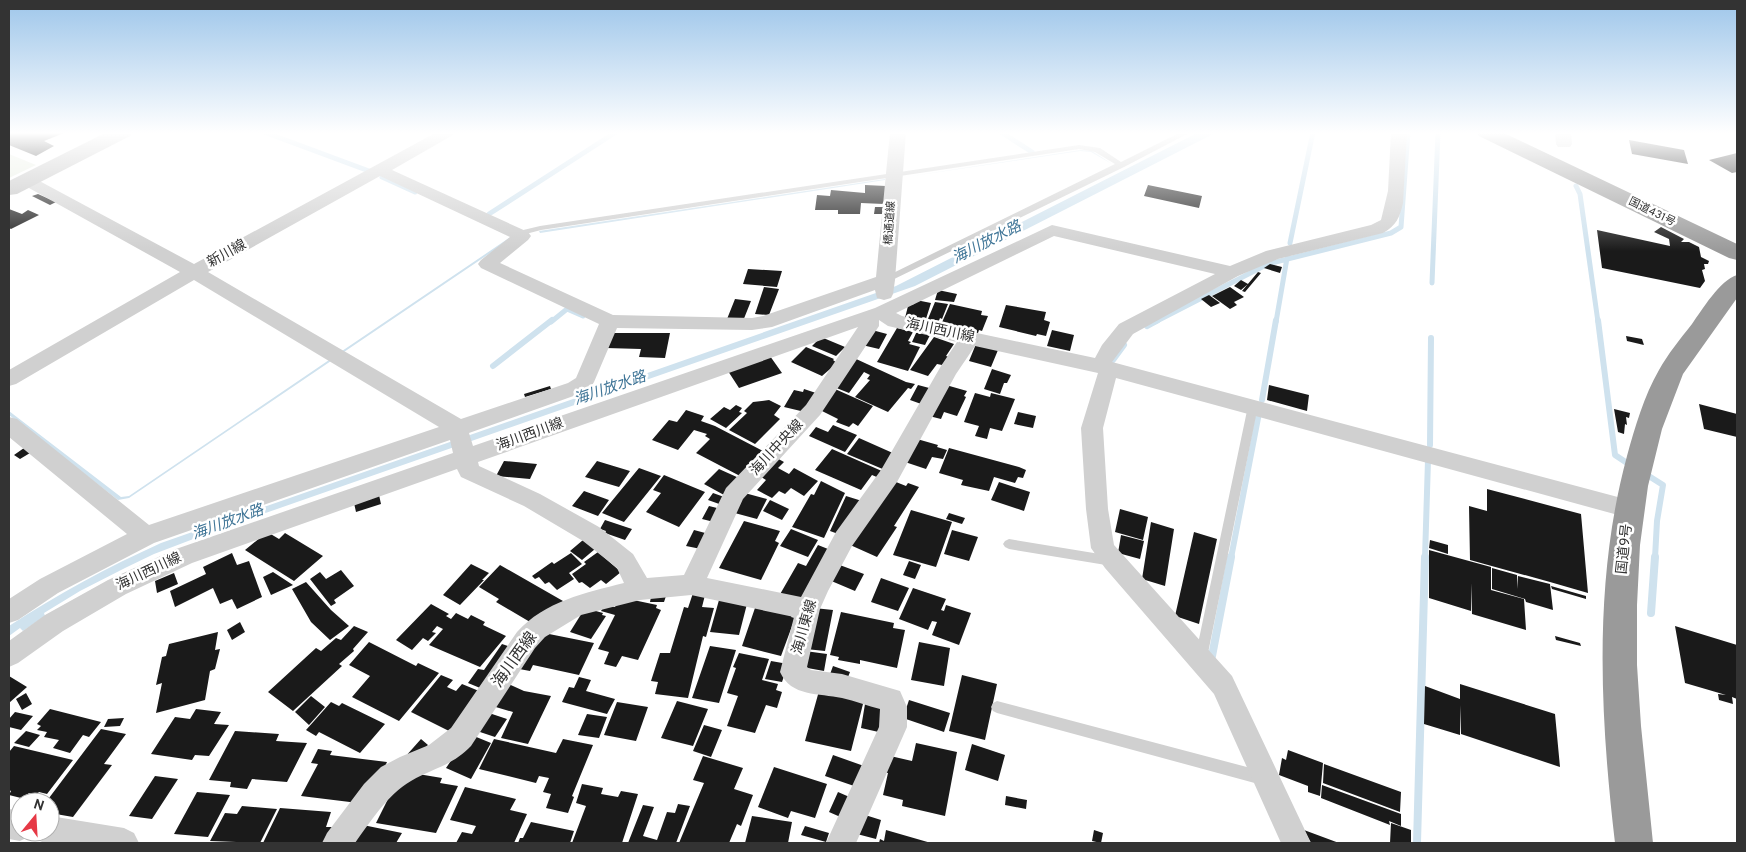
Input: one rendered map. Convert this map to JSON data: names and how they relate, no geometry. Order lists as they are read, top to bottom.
{
  "streets": {
    "highway": ["国道431号", "国道9号"],
    "street": [
      "橋通道線",
      "新川線",
      "海川西川線",
      "海川中央線",
      "海川東線",
      "海川西線"
    ]
  },
  "crossings": [
    ["橋通道線", "海川西川線"],
    ["橋通道線", "海川中央線"],
    ["海川西川線", "海川中央線"],
    ["海川西川線", "国道9号"],
    ["海川西川線", "海川東線"],
    ["海川中央線", "海川西線"],
    ["海川東線", "海川西線"]
  ],
  "water": ["海川放水路"],
  "north": "top"
}
